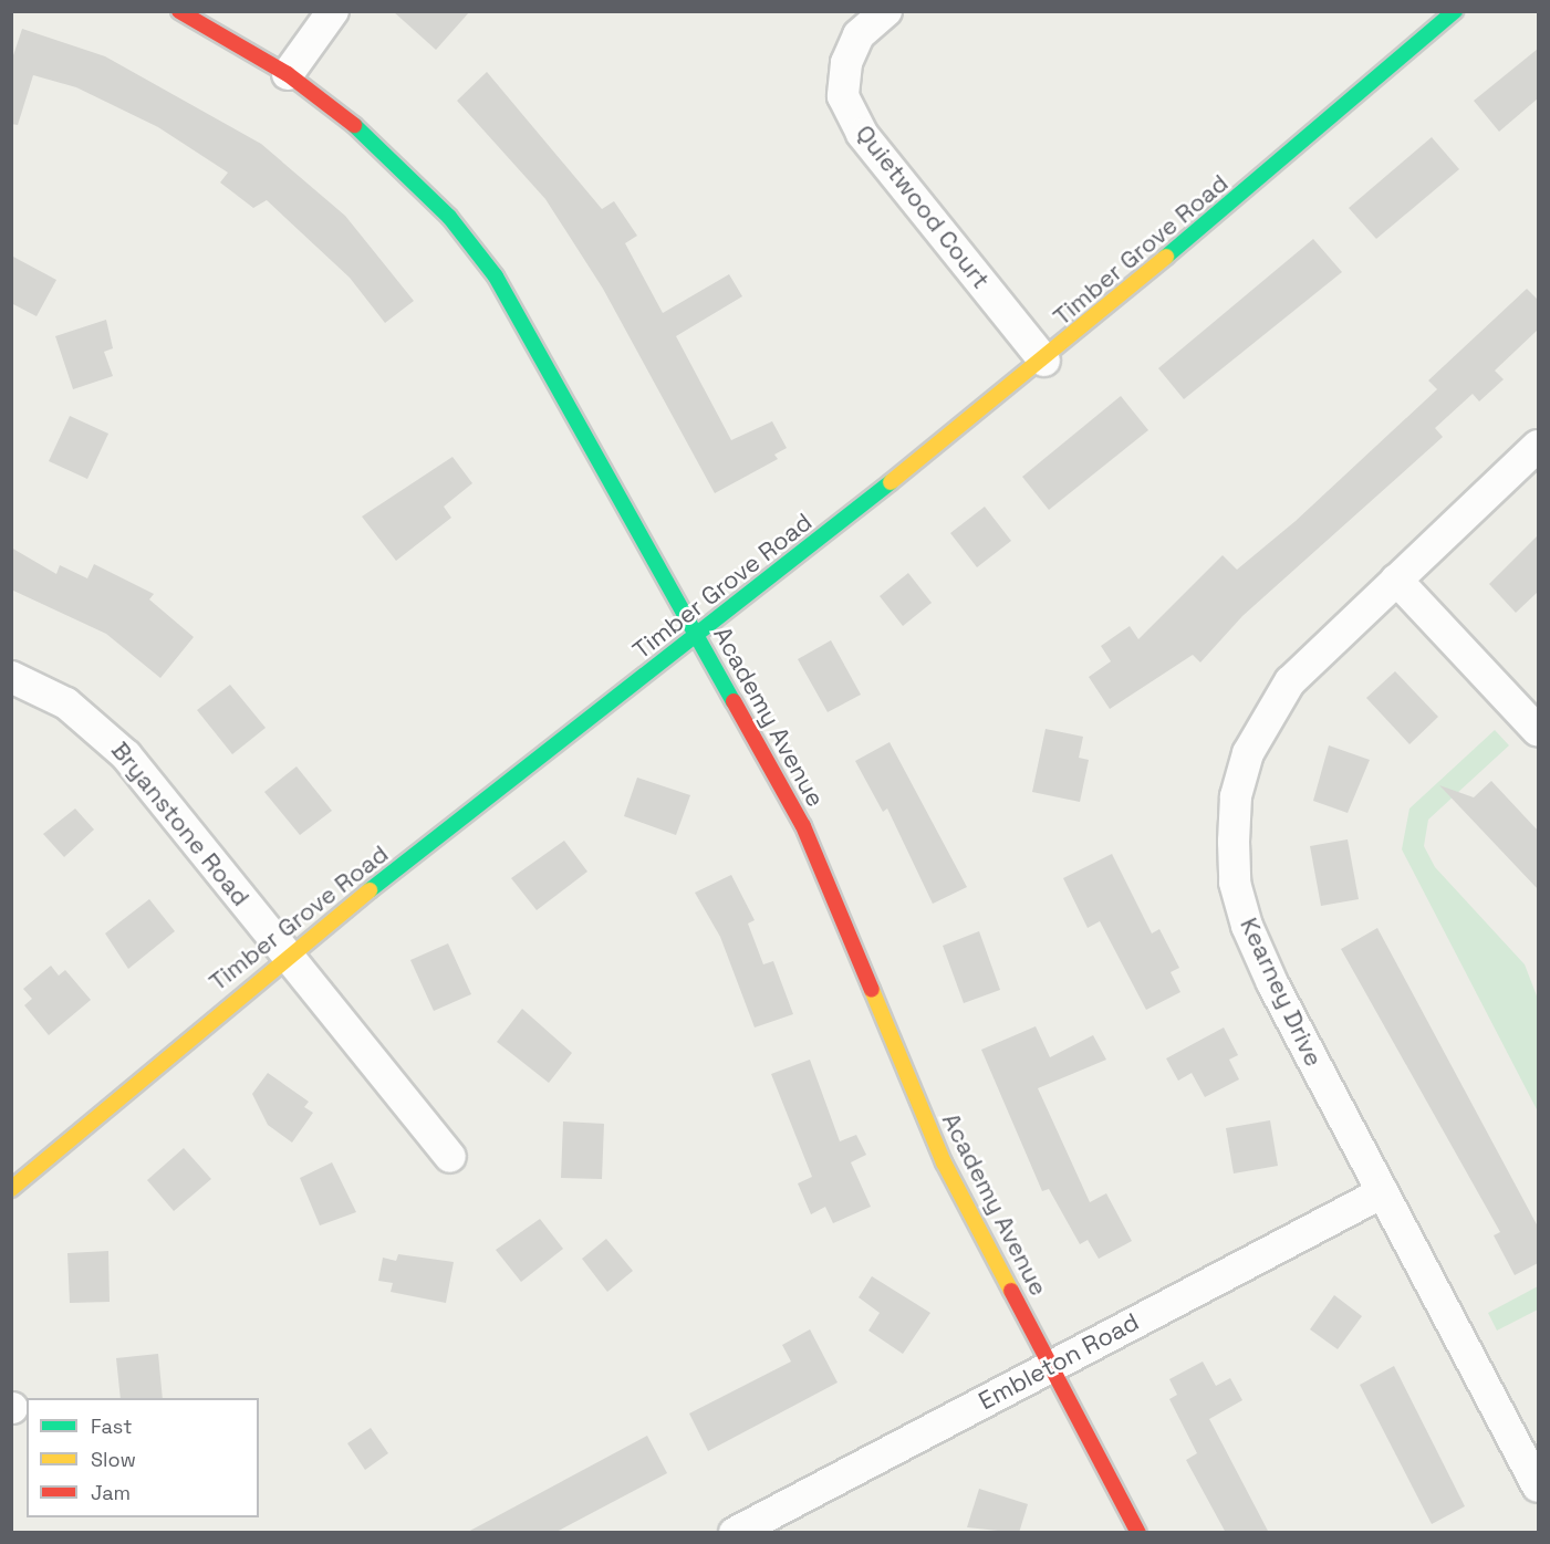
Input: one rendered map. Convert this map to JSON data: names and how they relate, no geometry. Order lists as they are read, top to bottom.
{
  "streets": {
    "street": [
      "Quietwood Court",
      "Timber Grove Road",
      "Academy Avenue",
      "Bryanstone Road",
      "Kearney Drive",
      "Embleton Road"
    ]
  },
  "crossings": [
    ["Quietwood Court", "Timber Grove Road"],
    ["Timber Grove Road", "Academy Avenue"],
    ["Timber Grove Road", "Bryanstone Road"],
    ["Academy Avenue", "Embleton Road"],
    ["Kearney Drive", "Embleton Road"]
  ],
  "legend": ["Fast", "Slow", "Jam"]
}
